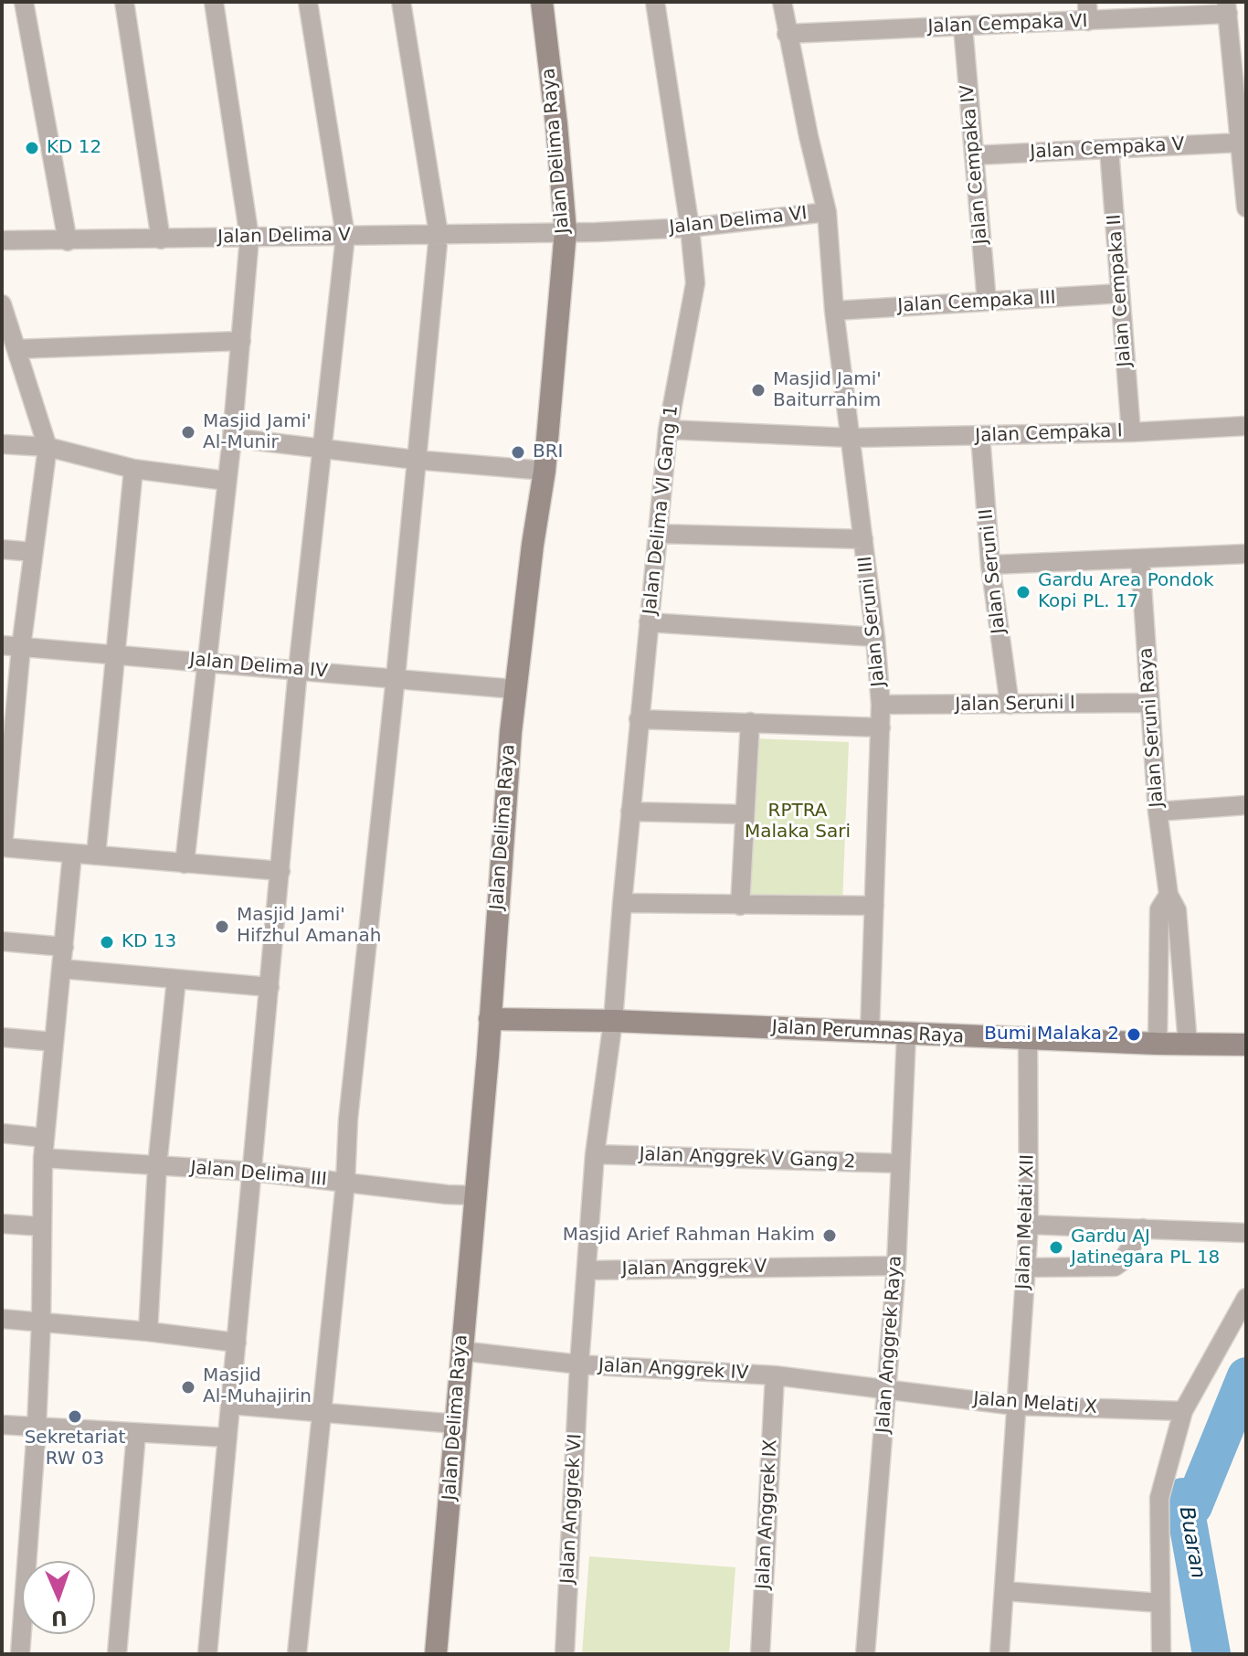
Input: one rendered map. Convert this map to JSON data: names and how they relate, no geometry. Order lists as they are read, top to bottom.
{
  "streets": {
    "street": [
      "Jalan Cempaka VI",
      "Jalan Cempaka V",
      "Jalan Delima Raya",
      "Jalan Cempaka IV",
      "Jalan Delima VI",
      "Jalan Delima V",
      "Jalan Cempaka II",
      "Jalan Cempaka III",
      "Jalan Cempaka I",
      "Jalan Delima VI Gang 1",
      "Jalan Seruni II",
      "Jalan Seruni III",
      "Jalan Delima IV",
      "Jalan Seruni I",
      "Jalan Seruni Raya",
      "Jalan Perumnas Raya",
      "Jalan Anggrek V Gang 2",
      "Jalan Delima III",
      "Jalan Melati XII",
      "Jalan Anggrek V",
      "Jalan Anggrek Raya",
      "Jalan Anggrek IV",
      "Jalan Melati X",
      "Jalan Anggrek VI",
      "Jalan Anggrek IX"
    ]
  },
  "crossings": [
    ["Jalan Cempaka VI", "Jalan Cempaka IV"],
    ["Jalan Cempaka VI", "Jalan Delima VI"],
    ["Jalan Cempaka V", "Jalan Cempaka IV"],
    ["Jalan Cempaka V", "Jalan Cempaka II"],
    ["Jalan Delima Raya", "Jalan Delima VI"],
    ["Jalan Delima Raya", "Jalan Delima V"],
    ["Jalan Delima Raya", "Jalan Delima IV"],
    ["Jalan Delima Raya", "Jalan Perumnas Raya"],
    ["Jalan Delima Raya", "Jalan Delima III"],
    ["Jalan Delima Raya", "Jalan Anggrek IV"],
    ["Jalan Cempaka IV", "Jalan Cempaka III"],
    ["Jalan Delima VI", "Jalan Delima V"],
    ["Jalan Delima VI", "Jalan Delima VI Gang 1"],
    ["Jalan Delima VI", "Jalan Seruni III"],
    ["Jalan Cempaka II", "Jalan Cempaka III"],
    ["Jalan Cempaka II", "Jalan Cempaka I"],
    ["Jalan Cempaka III", "Jalan Seruni III"],
    ["Jalan Cempaka I", "Jalan Delima VI Gang 1"],
    ["Jalan Cempaka I", "Jalan Seruni II"],
    ["Jalan Cempaka I", "Jalan Seruni III"],
    ["Jalan Delima VI Gang 1", "Jalan Perumnas Raya"],
    ["Jalan Seruni II", "Jalan Seruni I"],
    ["Jalan Seruni III", "Jalan Seruni I"],
    ["Jalan Seruni III", "Jalan Perumnas Raya"],
    ["Jalan Seruni I", "Jalan Seruni Raya"],
    ["Jalan Seruni Raya", "Jalan Perumnas Raya"],
    ["Jalan Perumnas Raya", "Jalan Melati XII"],
    ["Jalan Perumnas Raya", "Jalan Anggrek Raya"],
    ["Jalan Anggrek V Gang 2", "Jalan Anggrek Raya"],
    ["Jalan Melati XII", "Jalan Melati X"],
    ["Jalan Anggrek V", "Jalan Anggrek Raya"],
    ["Jalan Anggrek Raya", "Jalan Anggrek IV"],
    ["Jalan Anggrek Raya", "Jalan Melati X"],
    ["Jalan Anggrek IV", "Jalan Melati X"],
    ["Jalan Anggrek IV", "Jalan Anggrek VI"],
    ["Jalan Anggrek IV", "Jalan Anggrek IX"]
  ],
  "water": ["Buaran"],
  "parks": ["RPTRA Malaka Sari"],
  "places": [
    "KD 12",
    "Masjid Jami' Baiturrahim",
    "Masjid Jami' Al-Munir",
    "BRI",
    "Gardu Area Pondok Kopi PL. 17",
    "Masjid Jami' Hifzhul Amanah",
    "KD 13",
    "Bumi Malaka 2",
    "Masjid Arief Rahman Hakim",
    "Gardu AJ Jatinegara PL 18",
    "Masjid Al-Muhajirin",
    "Sekretariat RW 03"
  ],
  "north": "bottom"
}
